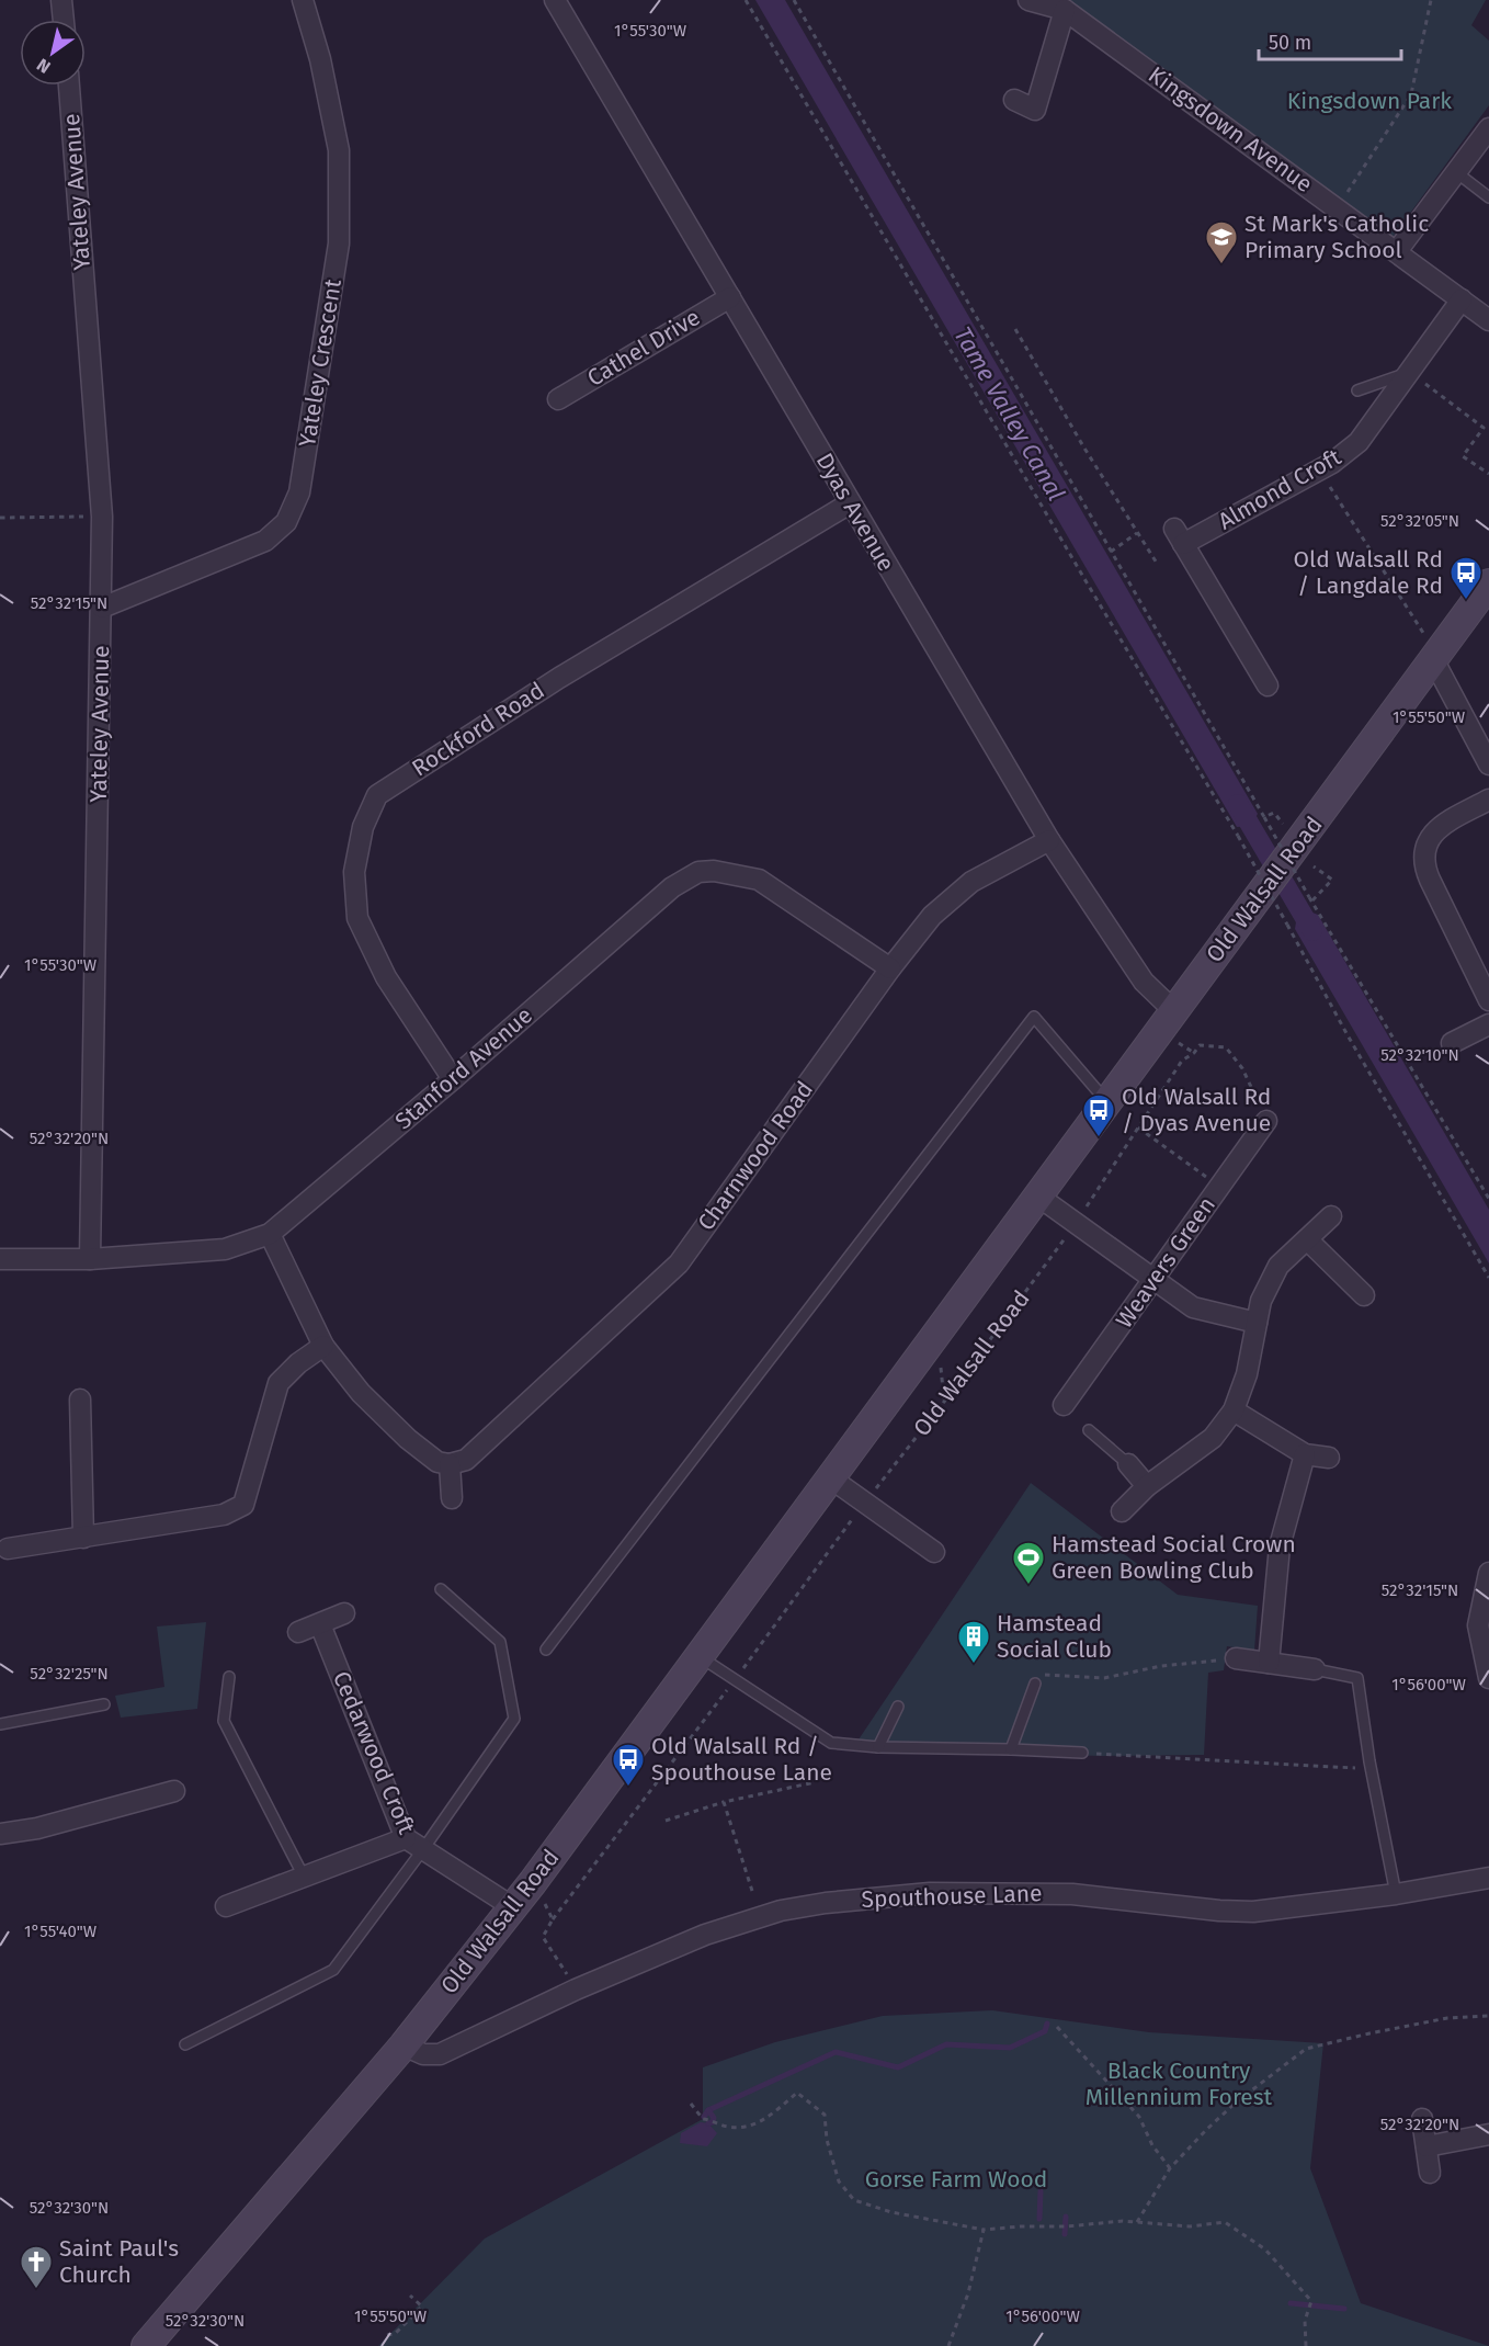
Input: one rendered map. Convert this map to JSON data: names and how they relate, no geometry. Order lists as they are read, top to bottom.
{
  "streets": {
    "main road": ["Old Walsall Road"],
    "street": [
      "Kingsdown Avenue",
      "Yateley Avenue",
      "Cathel Drive",
      "Yateley Crescent",
      "Almond Croft",
      "Dyas Avenue",
      "Rockford Road",
      "Stanford Avenue",
      "Charnwood Road",
      "Weavers Green",
      "Cedarwood Croft",
      "Spouthouse Lane"
    ]
  },
  "crossings": [
    ["Kingsdown Avenue", "Almond Croft"],
    ["Yateley Avenue", "Yateley Crescent"],
    ["Yateley Avenue", "Stanford Avenue"],
    ["Cathel Drive", "Dyas Avenue"],
    ["Dyas Avenue", "Rockford Road"],
    ["Dyas Avenue", "Old Walsall Road"],
    ["Dyas Avenue", "Charnwood Road"],
    ["Rockford Road", "Stanford Avenue"],
    ["Old Walsall Road", "Weavers Green"],
    ["Old Walsall Road", "Cedarwood Croft"],
    ["Old Walsall Road", "Spouthouse Lane"],
    ["Stanford Avenue", "Charnwood Road"]
  ],
  "water": ["Tame Valley Canal"],
  "parks": ["Kingsdown Park", "Black Country Millennium Forest", "Gorse Farm Wood"],
  "places": {
    "school or university": ["St Mark's Catholic Primary School"],
    "bus stop": ["Old Walsall Rd / Langdale Rd", "Old Walsall Rd / Dyas Avenue", "Old Walsall Rd / Spouthouse Lane"],
    "sports": ["Hamstead Social Crown Green Bowling Club"],
    "building": ["Hamstead Social Club"],
    "church": ["Saint Paul's Church"]
  },
  "scale_bar": "50 m",
  "north": "bottom left",
  "coordinates": [
    "1°55'30\"W",
    "52°32'05\"N",
    "52°32'15\"N",
    "1°55'50\"W",
    "52°32'10\"N",
    "52°32'20\"N",
    "52°32'25\"N",
    "1°56'00\"W",
    "1°55'40\"W",
    "52°32'30\"N"
  ]
}
